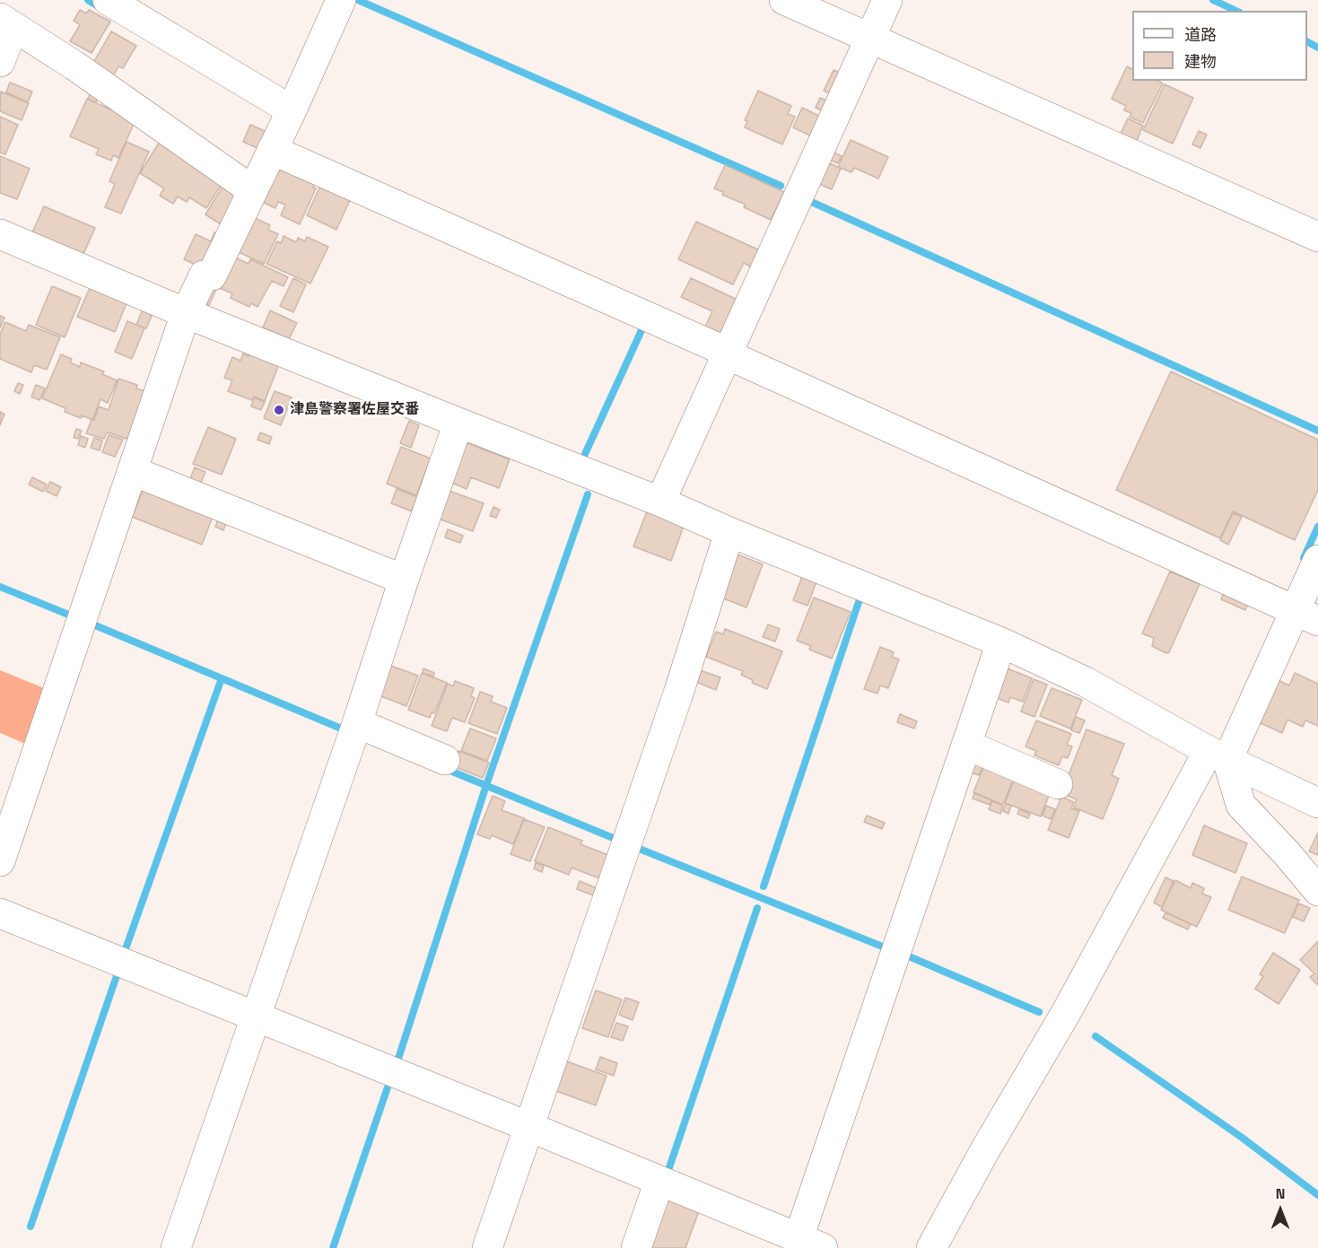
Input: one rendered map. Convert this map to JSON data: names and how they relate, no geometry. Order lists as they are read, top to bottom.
{
  "places": ["津島警察署佐屋交番"],
  "legend": ["道路", "建物"],
  "north": "top"
}
